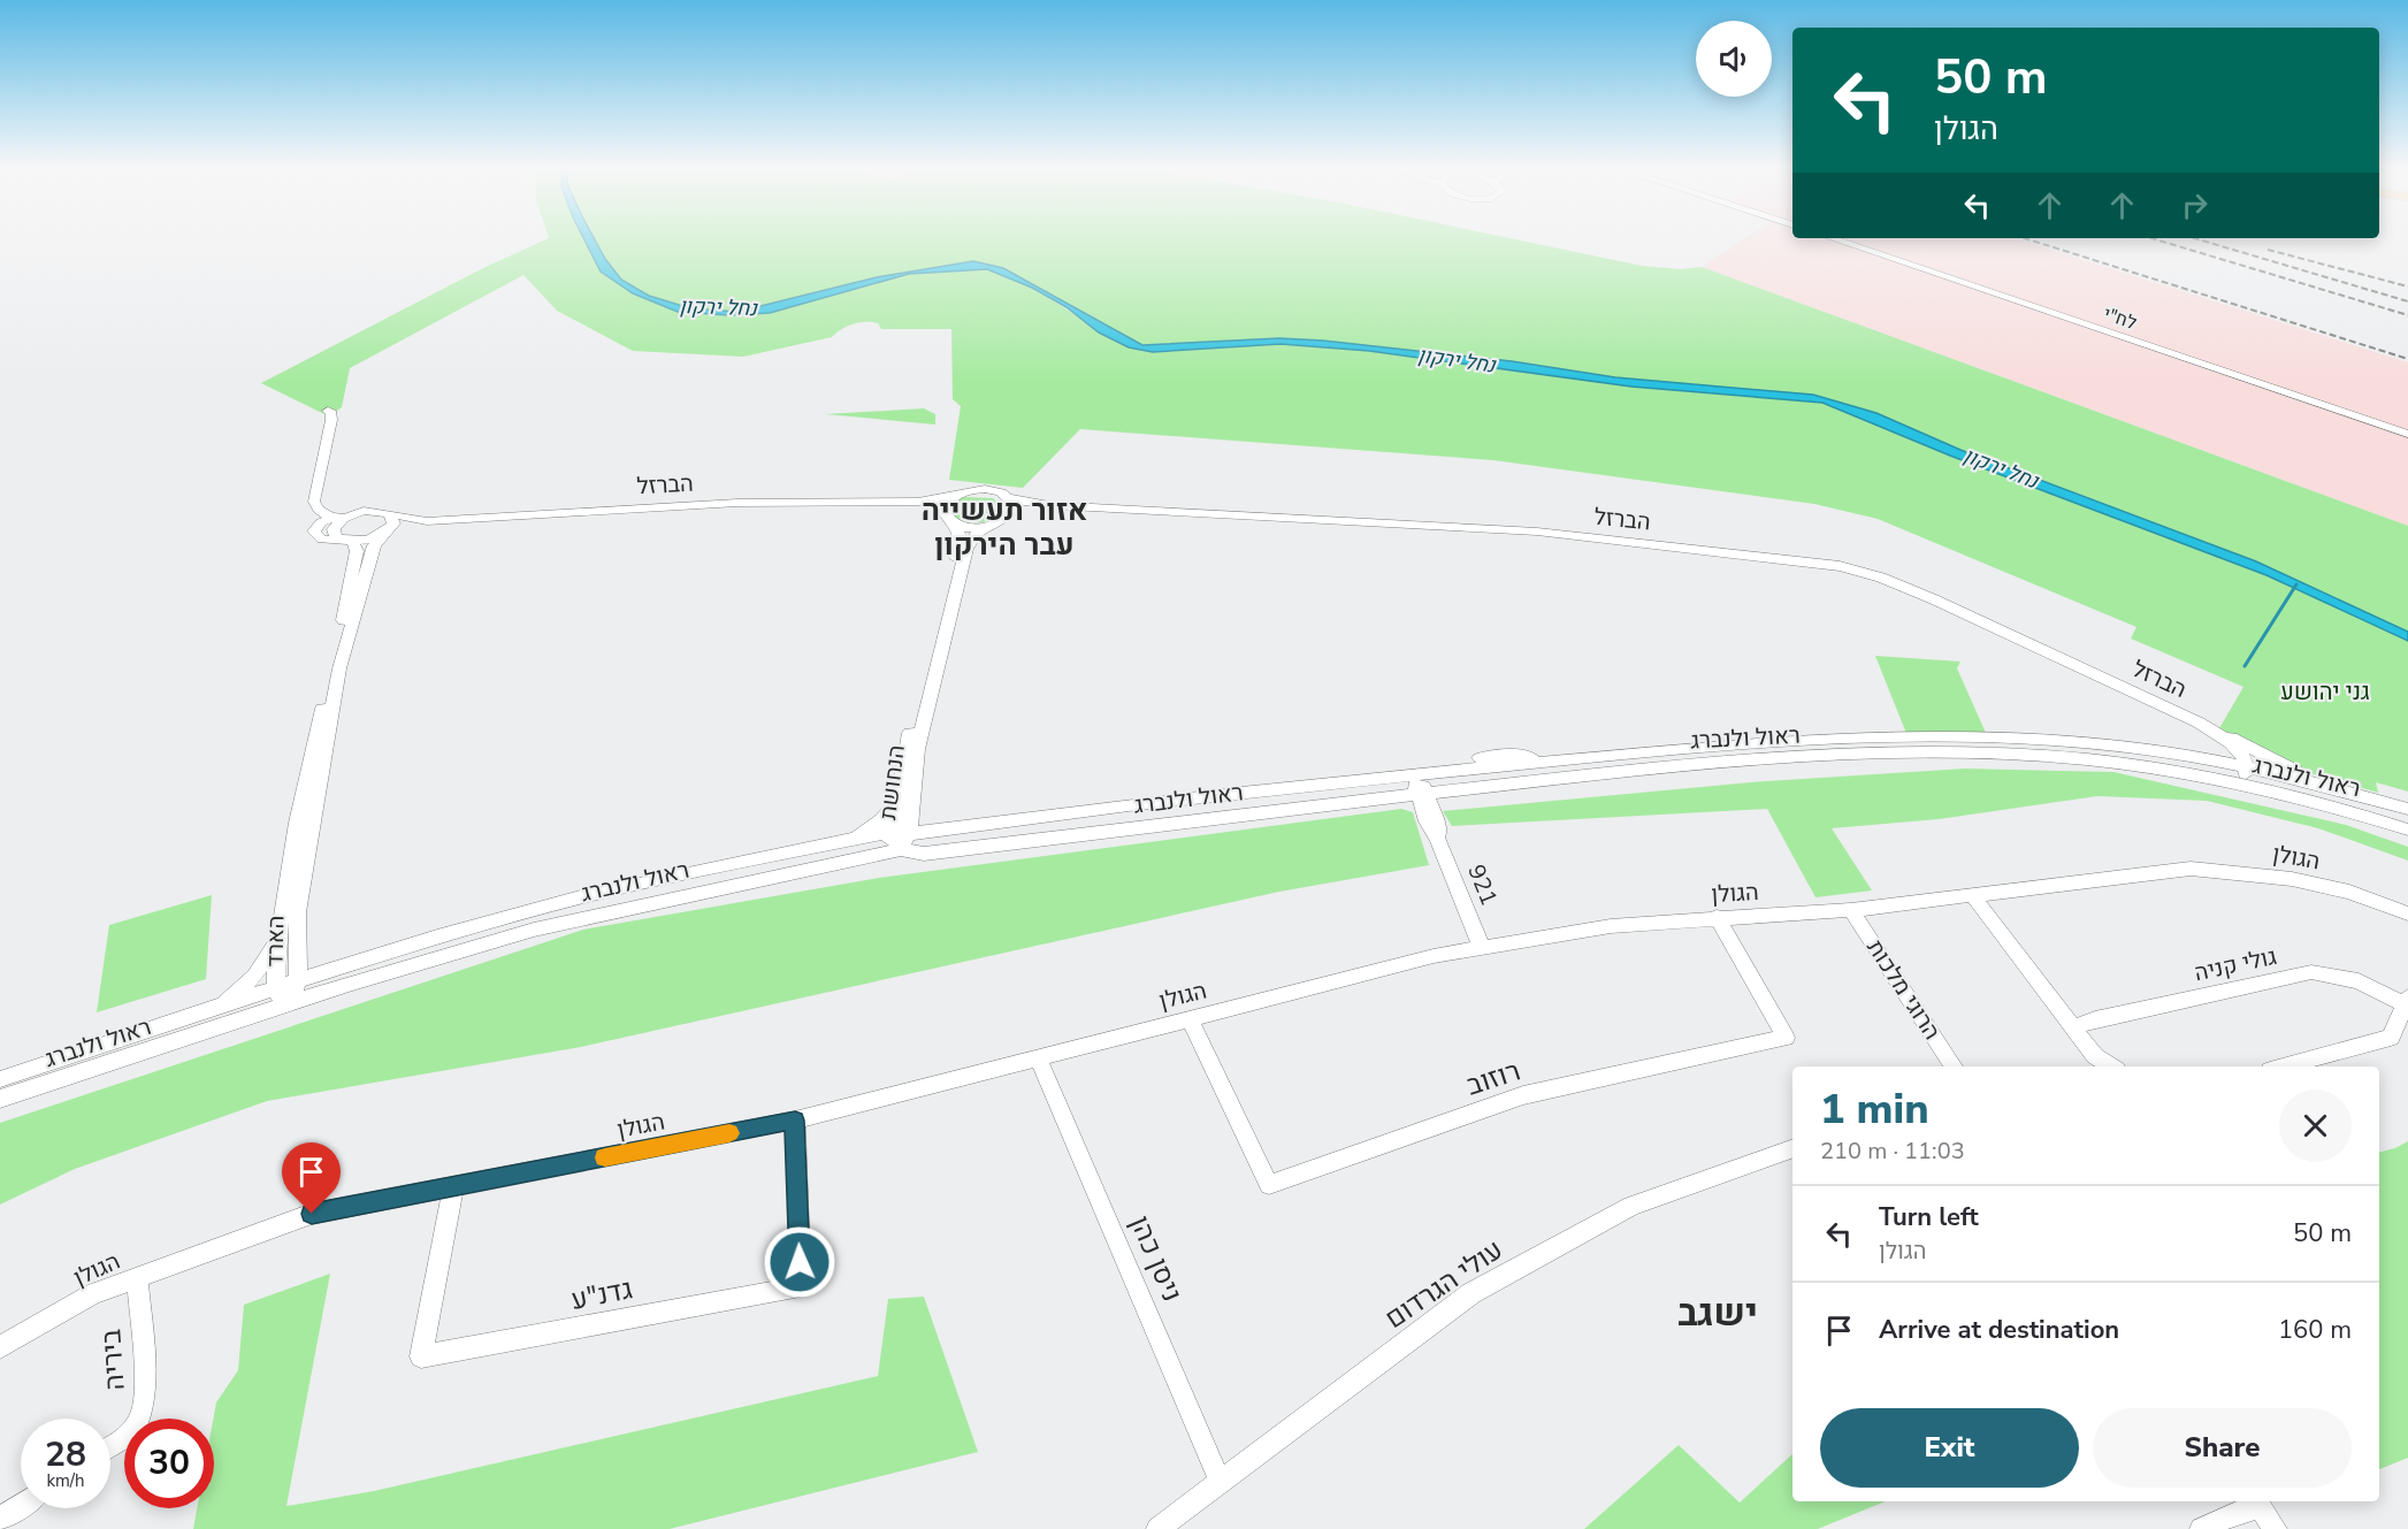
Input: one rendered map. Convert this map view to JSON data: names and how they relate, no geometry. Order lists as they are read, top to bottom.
{
  "streets": {
    "street": [
      "לח\"י",
      "הברזל",
      "ראול ולנברג",
      "הנחושת",
      "הגולן",
      "921",
      "הארד",
      "גולי קניה",
      "הרוגי מלכות",
      "רוזוב",
      "ניסן כהן",
      "עולי הגרדום",
      "גדנ\"ע",
      "ביריה"
    ]
  },
  "crossings": [
    ["הברזל", "ראול ולנברג"],
    ["הברזל", "הנחושת"],
    ["הברזל", "הארד"],
    ["ראול ולנברג", "הנחושת"],
    ["ראול ולנברג", "921"],
    ["ראול ולנברג", "הארד"],
    ["הגולן", "921"],
    ["הגולן", "הרוגי מלכות"],
    ["הגולן", "רוזוב"],
    ["הגולן", "ניסן כהן"],
    ["הגולן", "גדנ\"ע"],
    ["הגולן", "ביריה"],
    ["ניסן כהן", "עולי הגרדום"]
  ],
  "districts": ["אזור תעשייה עבר הירקון", "ישגב"],
  "water": ["נחל ירקון"],
  "parks": ["גני יהושע"],
  "page": {
    "turn": ["50 m", "הגולן"],
    "heading": ["1 min", "210 m · 11:03"],
    "list": [
      {
        "name": "Turn left",
        "note": "הגולן",
        "value": "50 m"
      },
      {
        "name": "Arrive at destination",
        "value": "160 m"
      }
    ],
    "buttons": ["Exit", "Share"],
    "speed": "28 km/h",
    "limit": "30"
  }
}
